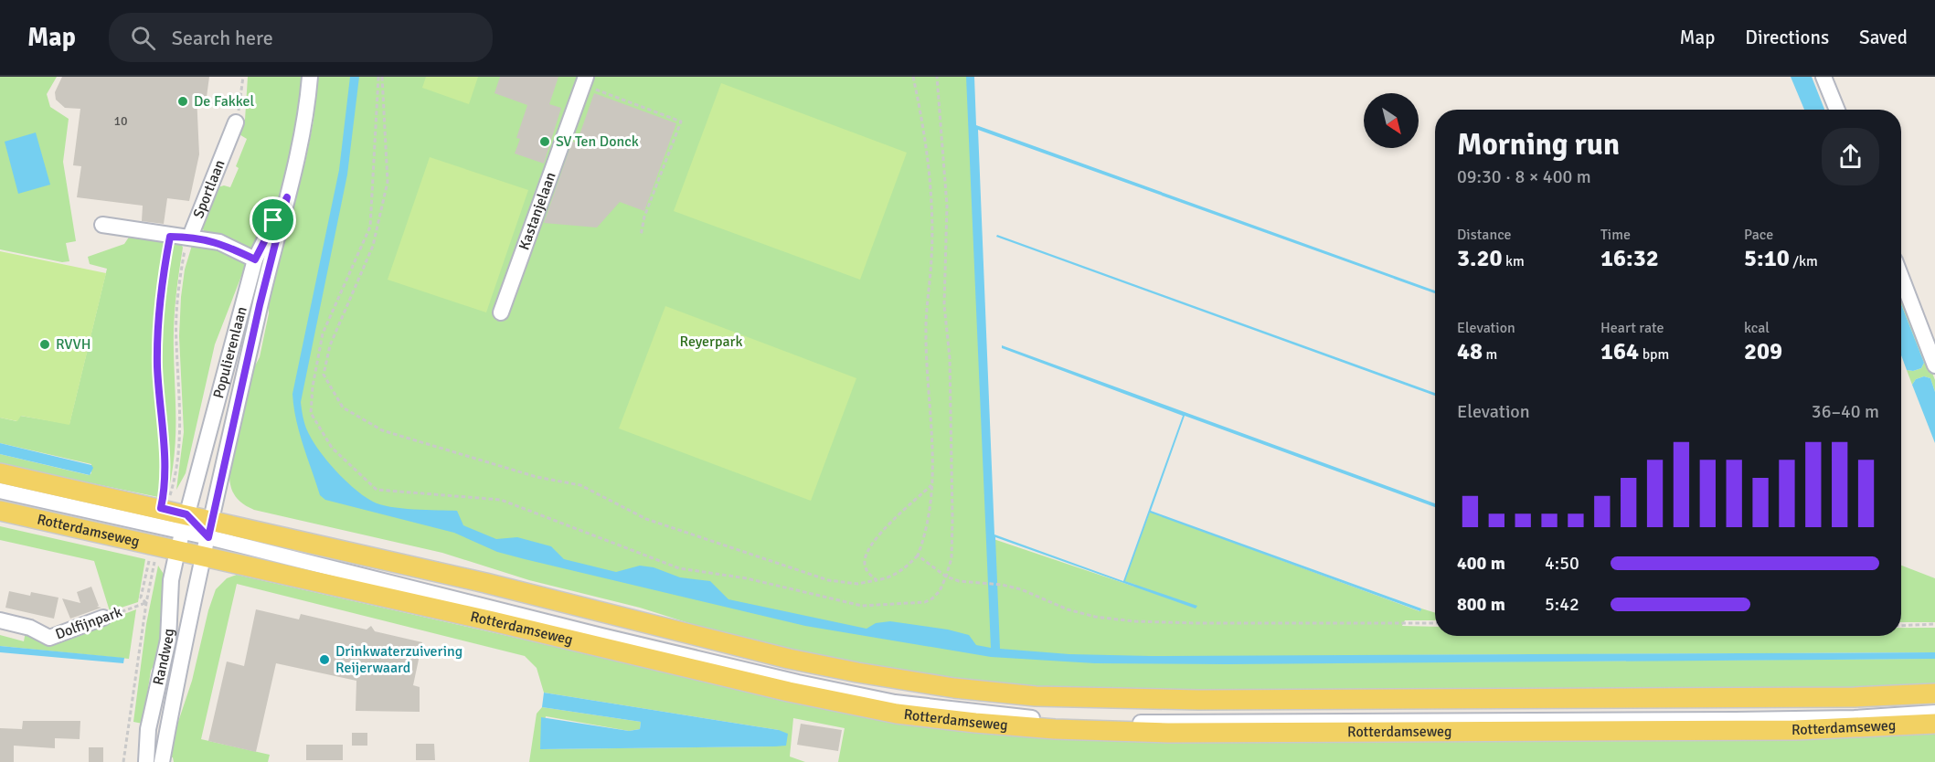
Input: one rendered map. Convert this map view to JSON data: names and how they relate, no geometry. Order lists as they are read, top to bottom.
{
  "streets": {
    "main road": ["Rotterdamseweg"],
    "street": [
      "Sportlaan",
      "Kastanjelaan",
      "Populierenlaan",
      "Dolfijnpark",
      "Randweg"
    ]
  },
  "crossings": [
    ["Sportlaan", "Populierenlaan"],
    ["Populierenlaan", "Rotterdamseweg"],
    ["Populierenlaan", "Randweg"],
    ["Rotterdamseweg", "Randweg"],
    ["Dolfijnpark", "Randweg"]
  ],
  "parks": ["Reyerpark"],
  "places": [
    "De Fakkel",
    "SV Ten Donck",
    "RVVH",
    "Drinkwaterzuivering Reijerwaard"
  ],
  "house_numbers": ["10"],
  "north": "bottom right",
  "page": {
    "header": "Map",
    "search": "Search here",
    "nav": ["Map", "Directions", "Saved"],
    "heading": ["Morning run", "09:30 · 8 × 400 m"],
    "stats": [
      ["Distance", "3.20 km"],
      ["Time", "16:32"],
      ["Pace", "5:10 /km"],
      ["Elevation", "48 m"],
      ["Heart rate", "164 bpm"],
      ["kcal", "209"]
    ],
    "chart": ["Elevation", "36–40 m"],
    "list": [
      {
        "name": "400 m",
        "note": "4:50"
      },
      {
        "name": "800 m",
        "note": "5:42"
      }
    ]
  }
}
